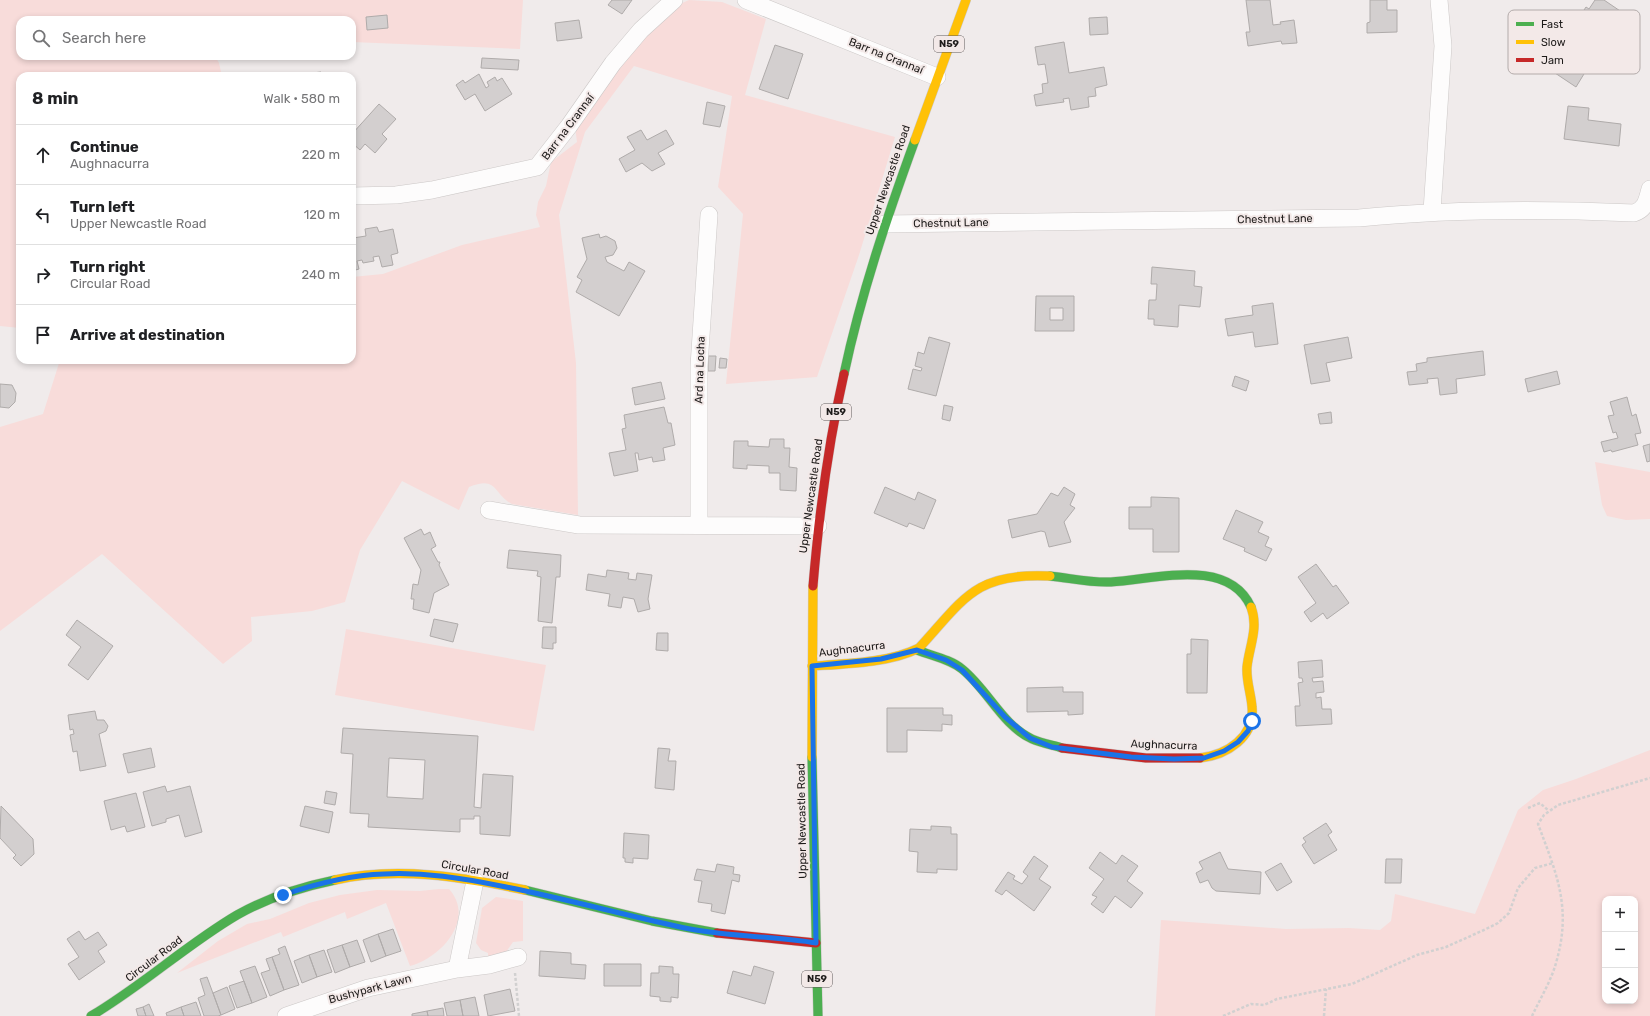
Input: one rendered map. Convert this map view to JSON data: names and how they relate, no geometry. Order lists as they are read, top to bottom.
{
  "streets": {
    "street": [
      "N59",
      "Barr na Crannaí",
      "Upper Newcastle Road",
      "Chestnut Lane",
      "Ard na Locha",
      "Aughnacurra",
      "Circular Road",
      "Bushypark Lawn"
    ]
  },
  "crossings": [
    ["Barr na Crannaí", "Upper Newcastle Road"],
    ["Upper Newcastle Road", "Chestnut Lane"],
    ["Upper Newcastle Road", "Aughnacurra"],
    ["Upper Newcastle Road", "Circular Road"]
  ],
  "legend": ["Fast", "Slow", "Jam"],
  "page": {
    "search": "Search here",
    "heading": ["8 min", "Walk · 580 m"],
    "list": [
      ["Continue", "Aughnacurra", "220 m"],
      ["Turn left", "Upper Newcastle Road", "120 m"],
      ["Turn right", "Circular Road", "240 m"],
      "Arrive at destination"
    ],
    "map_buttons": ["+", "−"]
  }
}
